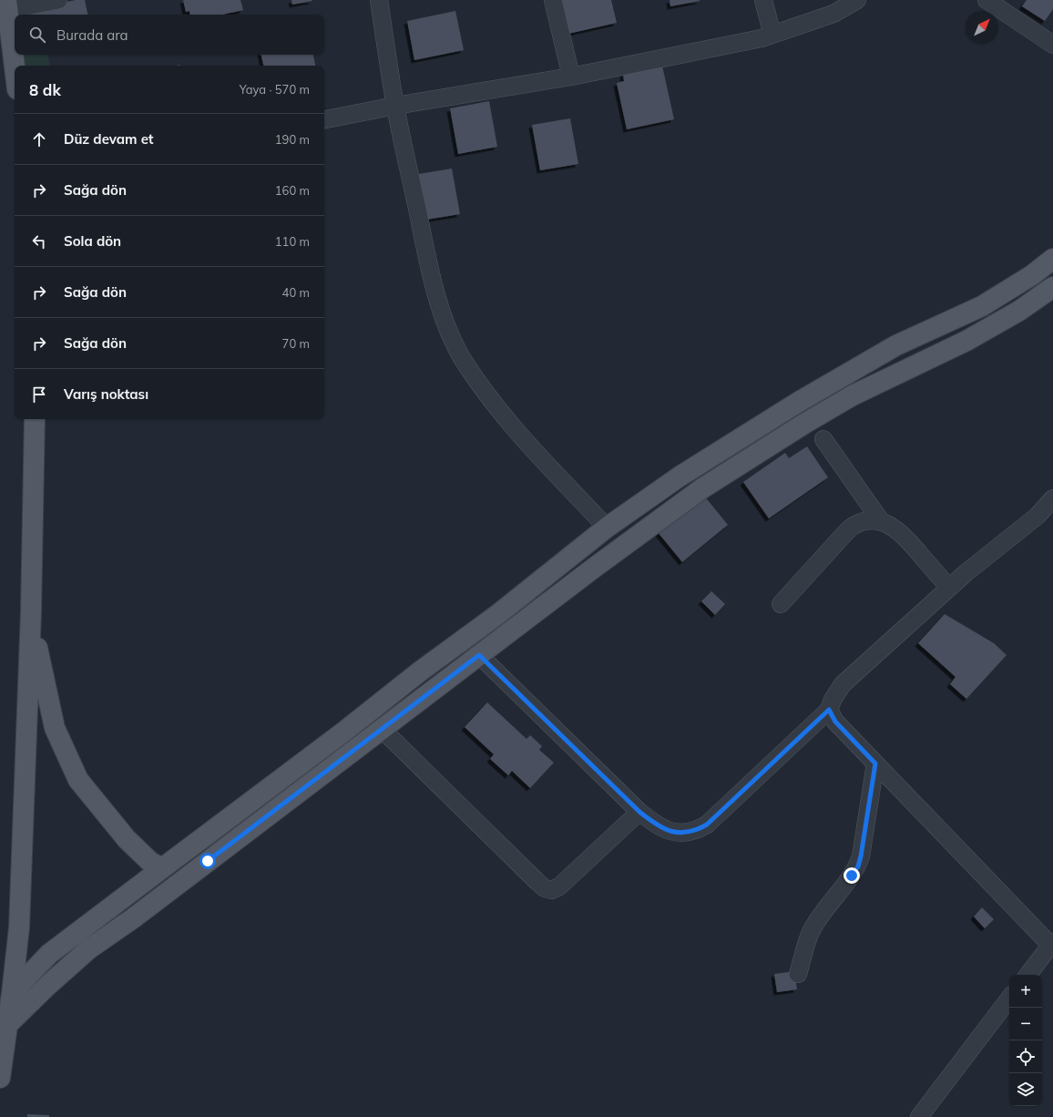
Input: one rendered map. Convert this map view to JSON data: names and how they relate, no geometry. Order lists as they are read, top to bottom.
{
  "north": "top right",
  "page": {
    "search": "Burada ara",
    "heading": ["8 dk", "Yaya · 570 m"],
    "list": [
      ["Düz devam et", "190 m"],
      ["Sağa dön", "160 m"],
      ["Sola dön", "110 m"],
      ["Sağa dön", "40 m"],
      ["Sağa dön", "70 m"],
      "Varış noktası"
    ],
    "map_buttons": ["+", "−"]
  }
}
